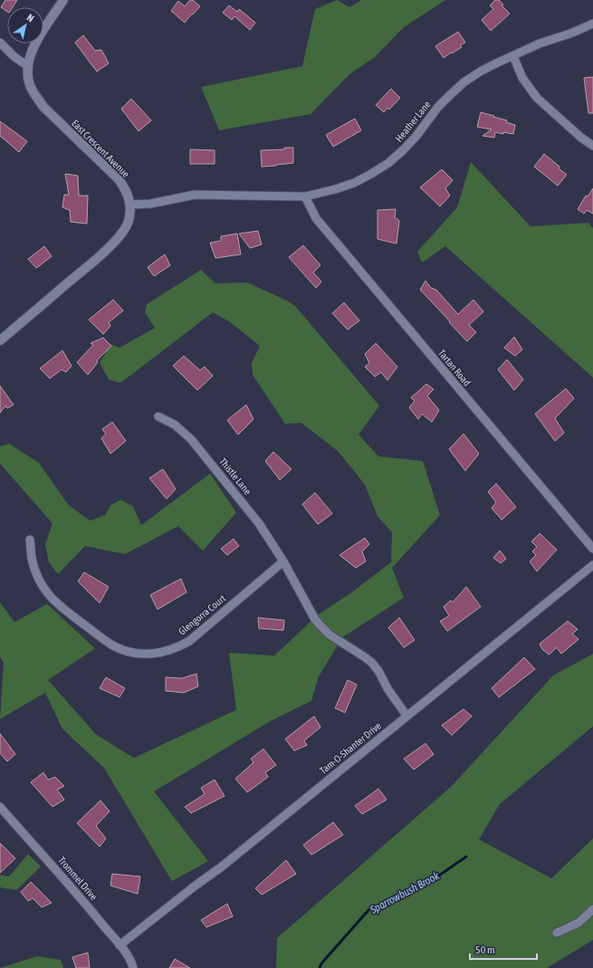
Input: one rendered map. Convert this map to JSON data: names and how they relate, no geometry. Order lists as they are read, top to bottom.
{
  "streets": {
    "street": [
      "Heather Lane",
      "East Crescent Avenue",
      "Tartan Road",
      "Thistle Lane",
      "Glengorra Court",
      "Tam-O-Shanter Drive",
      "Trommel Drive"
    ]
  },
  "crossings": [
    ["Heather Lane", "East Crescent Avenue"],
    ["Heather Lane", "Tartan Road"],
    ["Thistle Lane", "Glengorra Court"],
    ["Tam-O-Shanter Drive", "Trommel Drive"]
  ],
  "water": ["Sparrowbush Brook"],
  "scale_bar": "50 m",
  "north": "top right"
}
